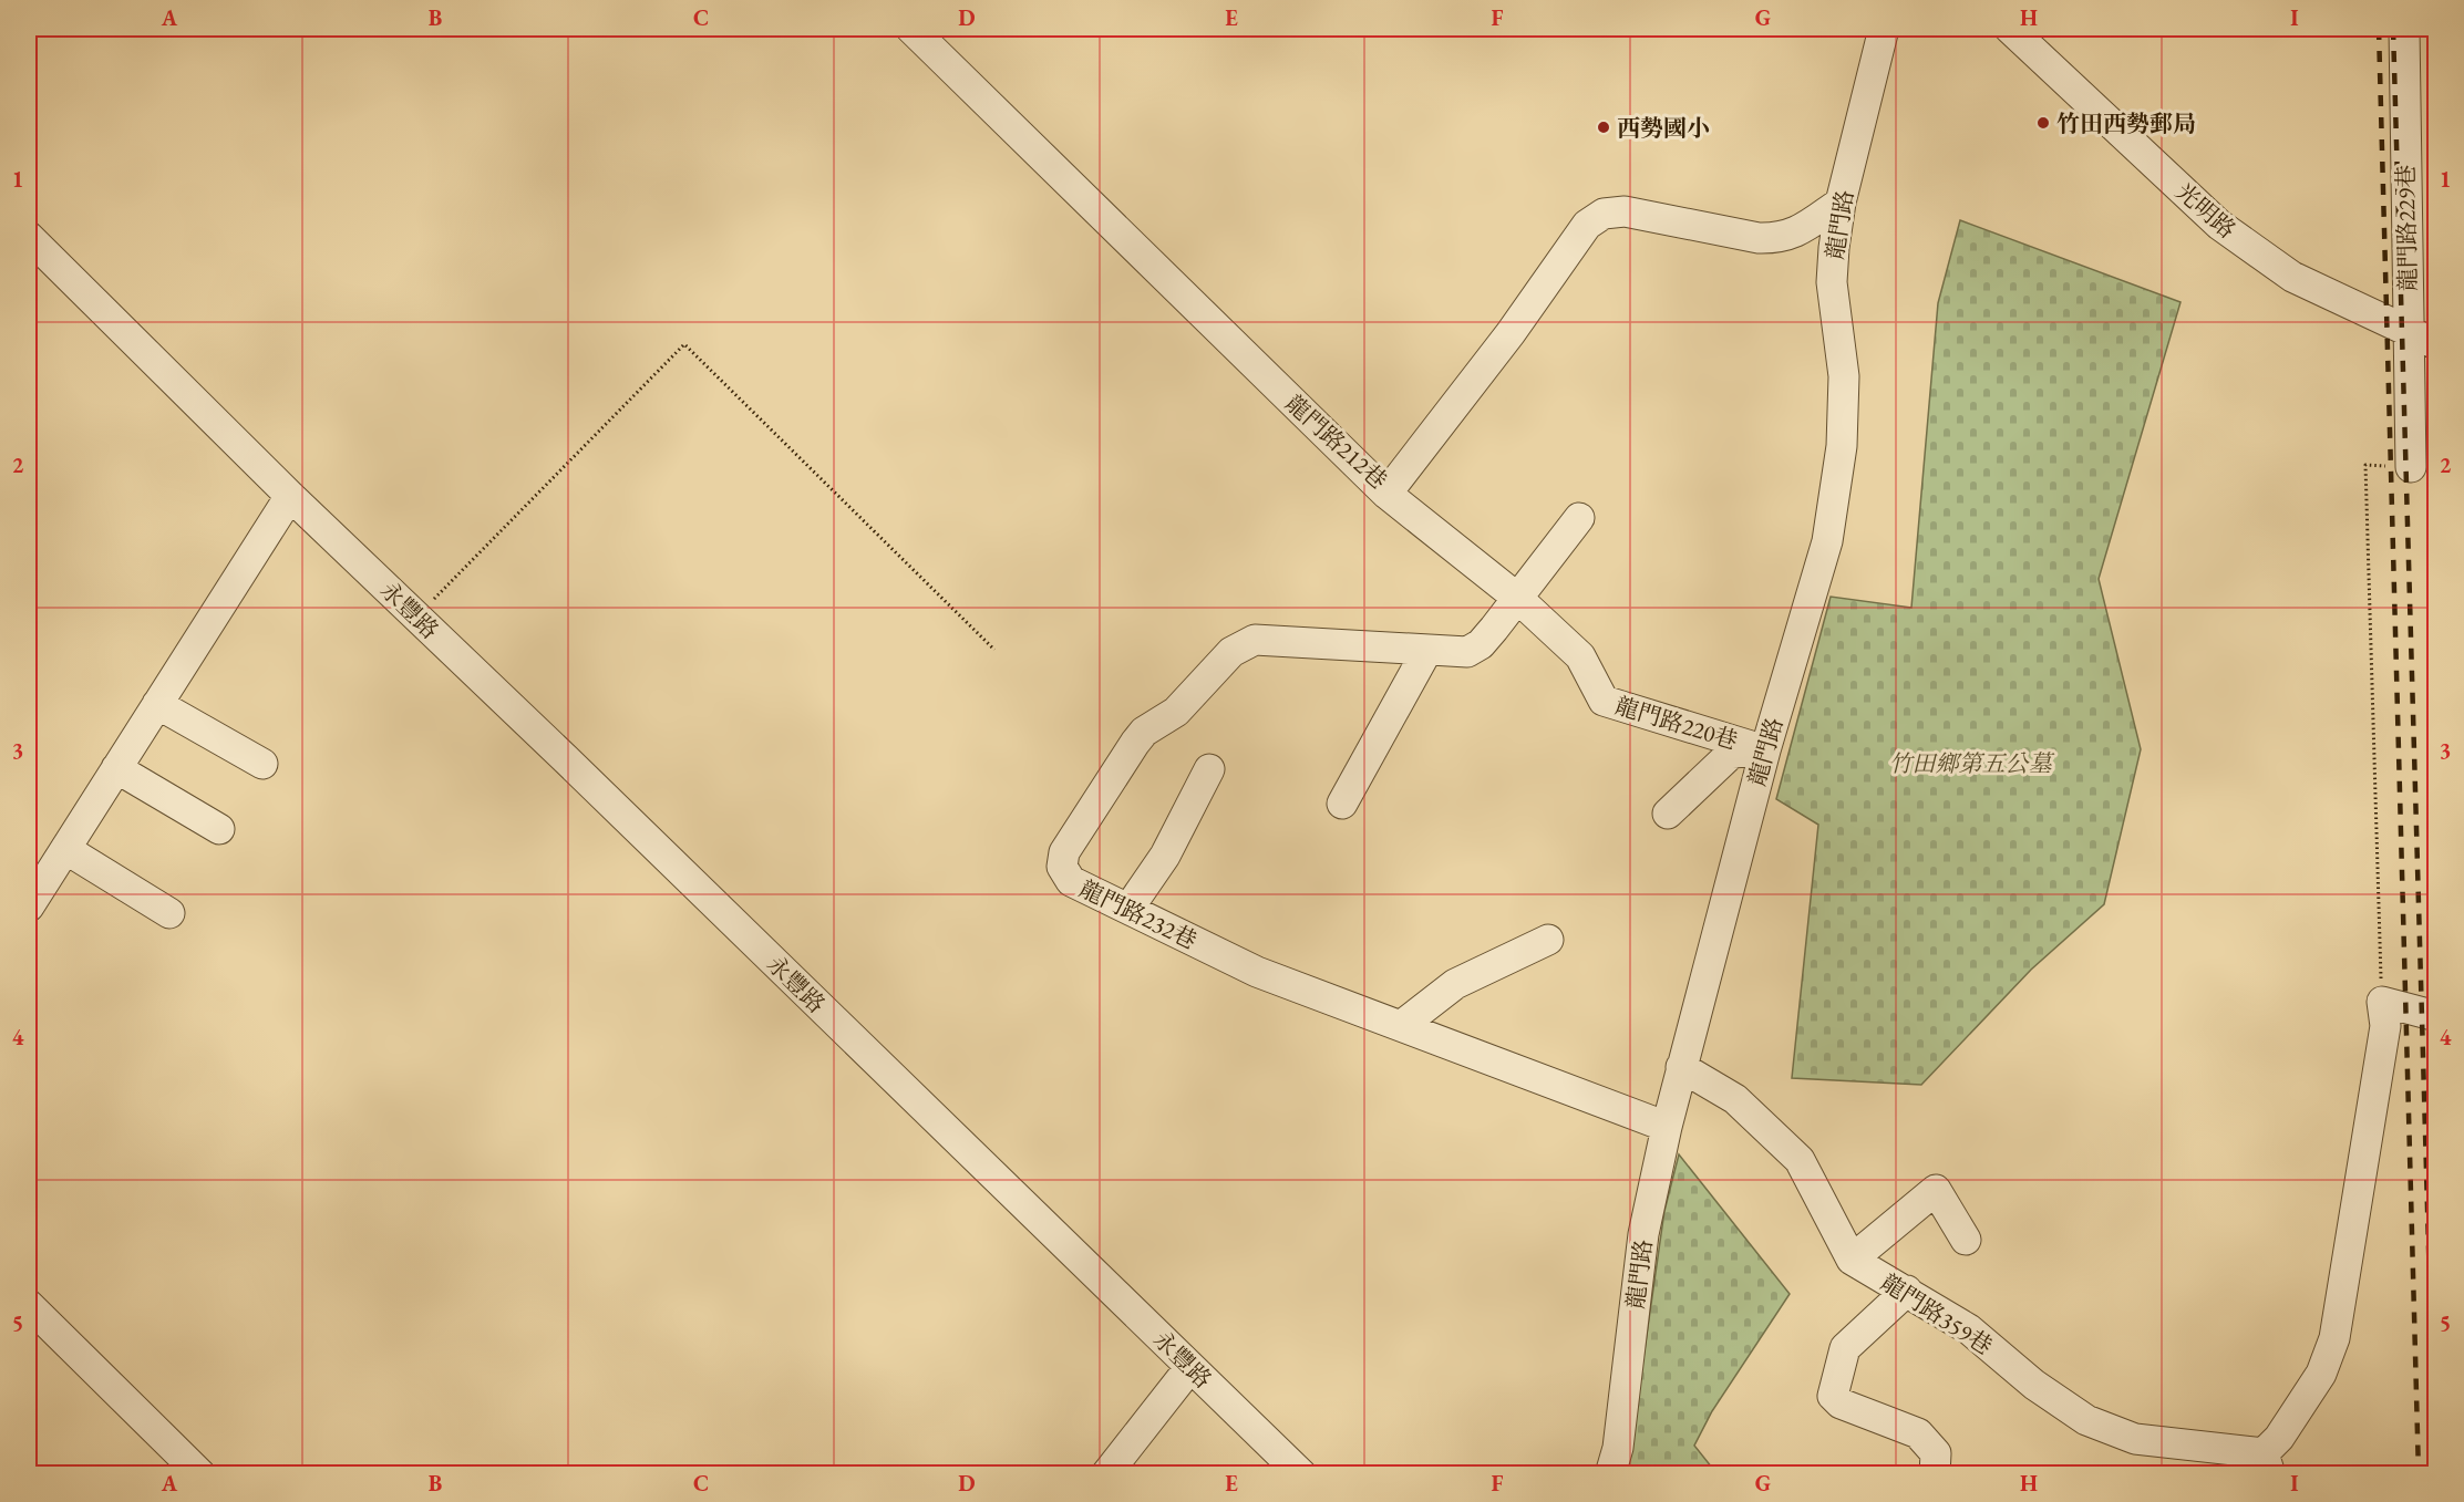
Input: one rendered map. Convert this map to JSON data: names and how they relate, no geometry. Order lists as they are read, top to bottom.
{
  "streets": {
    "street": [
      "光明路",
      "龍門路",
      "龍門路229巷",
      "龍門路212巷",
      "永豐路",
      "龍門路220巷",
      "龍門路232巷",
      "龍門路359巷"
    ]
  },
  "crossings": [
    ["光明路", "龍門路229巷"],
    ["龍門路", "龍門路212巷"],
    ["龍門路", "龍門路220巷"],
    ["龍門路", "龍門路232巷"],
    ["龍門路212巷", "龍門路220巷"]
  ],
  "parks": ["竹田鄉第五公墓"],
  "places": ["竹田西勢郵局", "西勢國小"],
  "grid": {
    "columns": [
      "A",
      "B",
      "C",
      "D",
      "E",
      "F",
      "G",
      "H",
      "I"
    ],
    "rows": [
      "1",
      "2",
      "3",
      "4",
      "5"
    ]
  }
}
